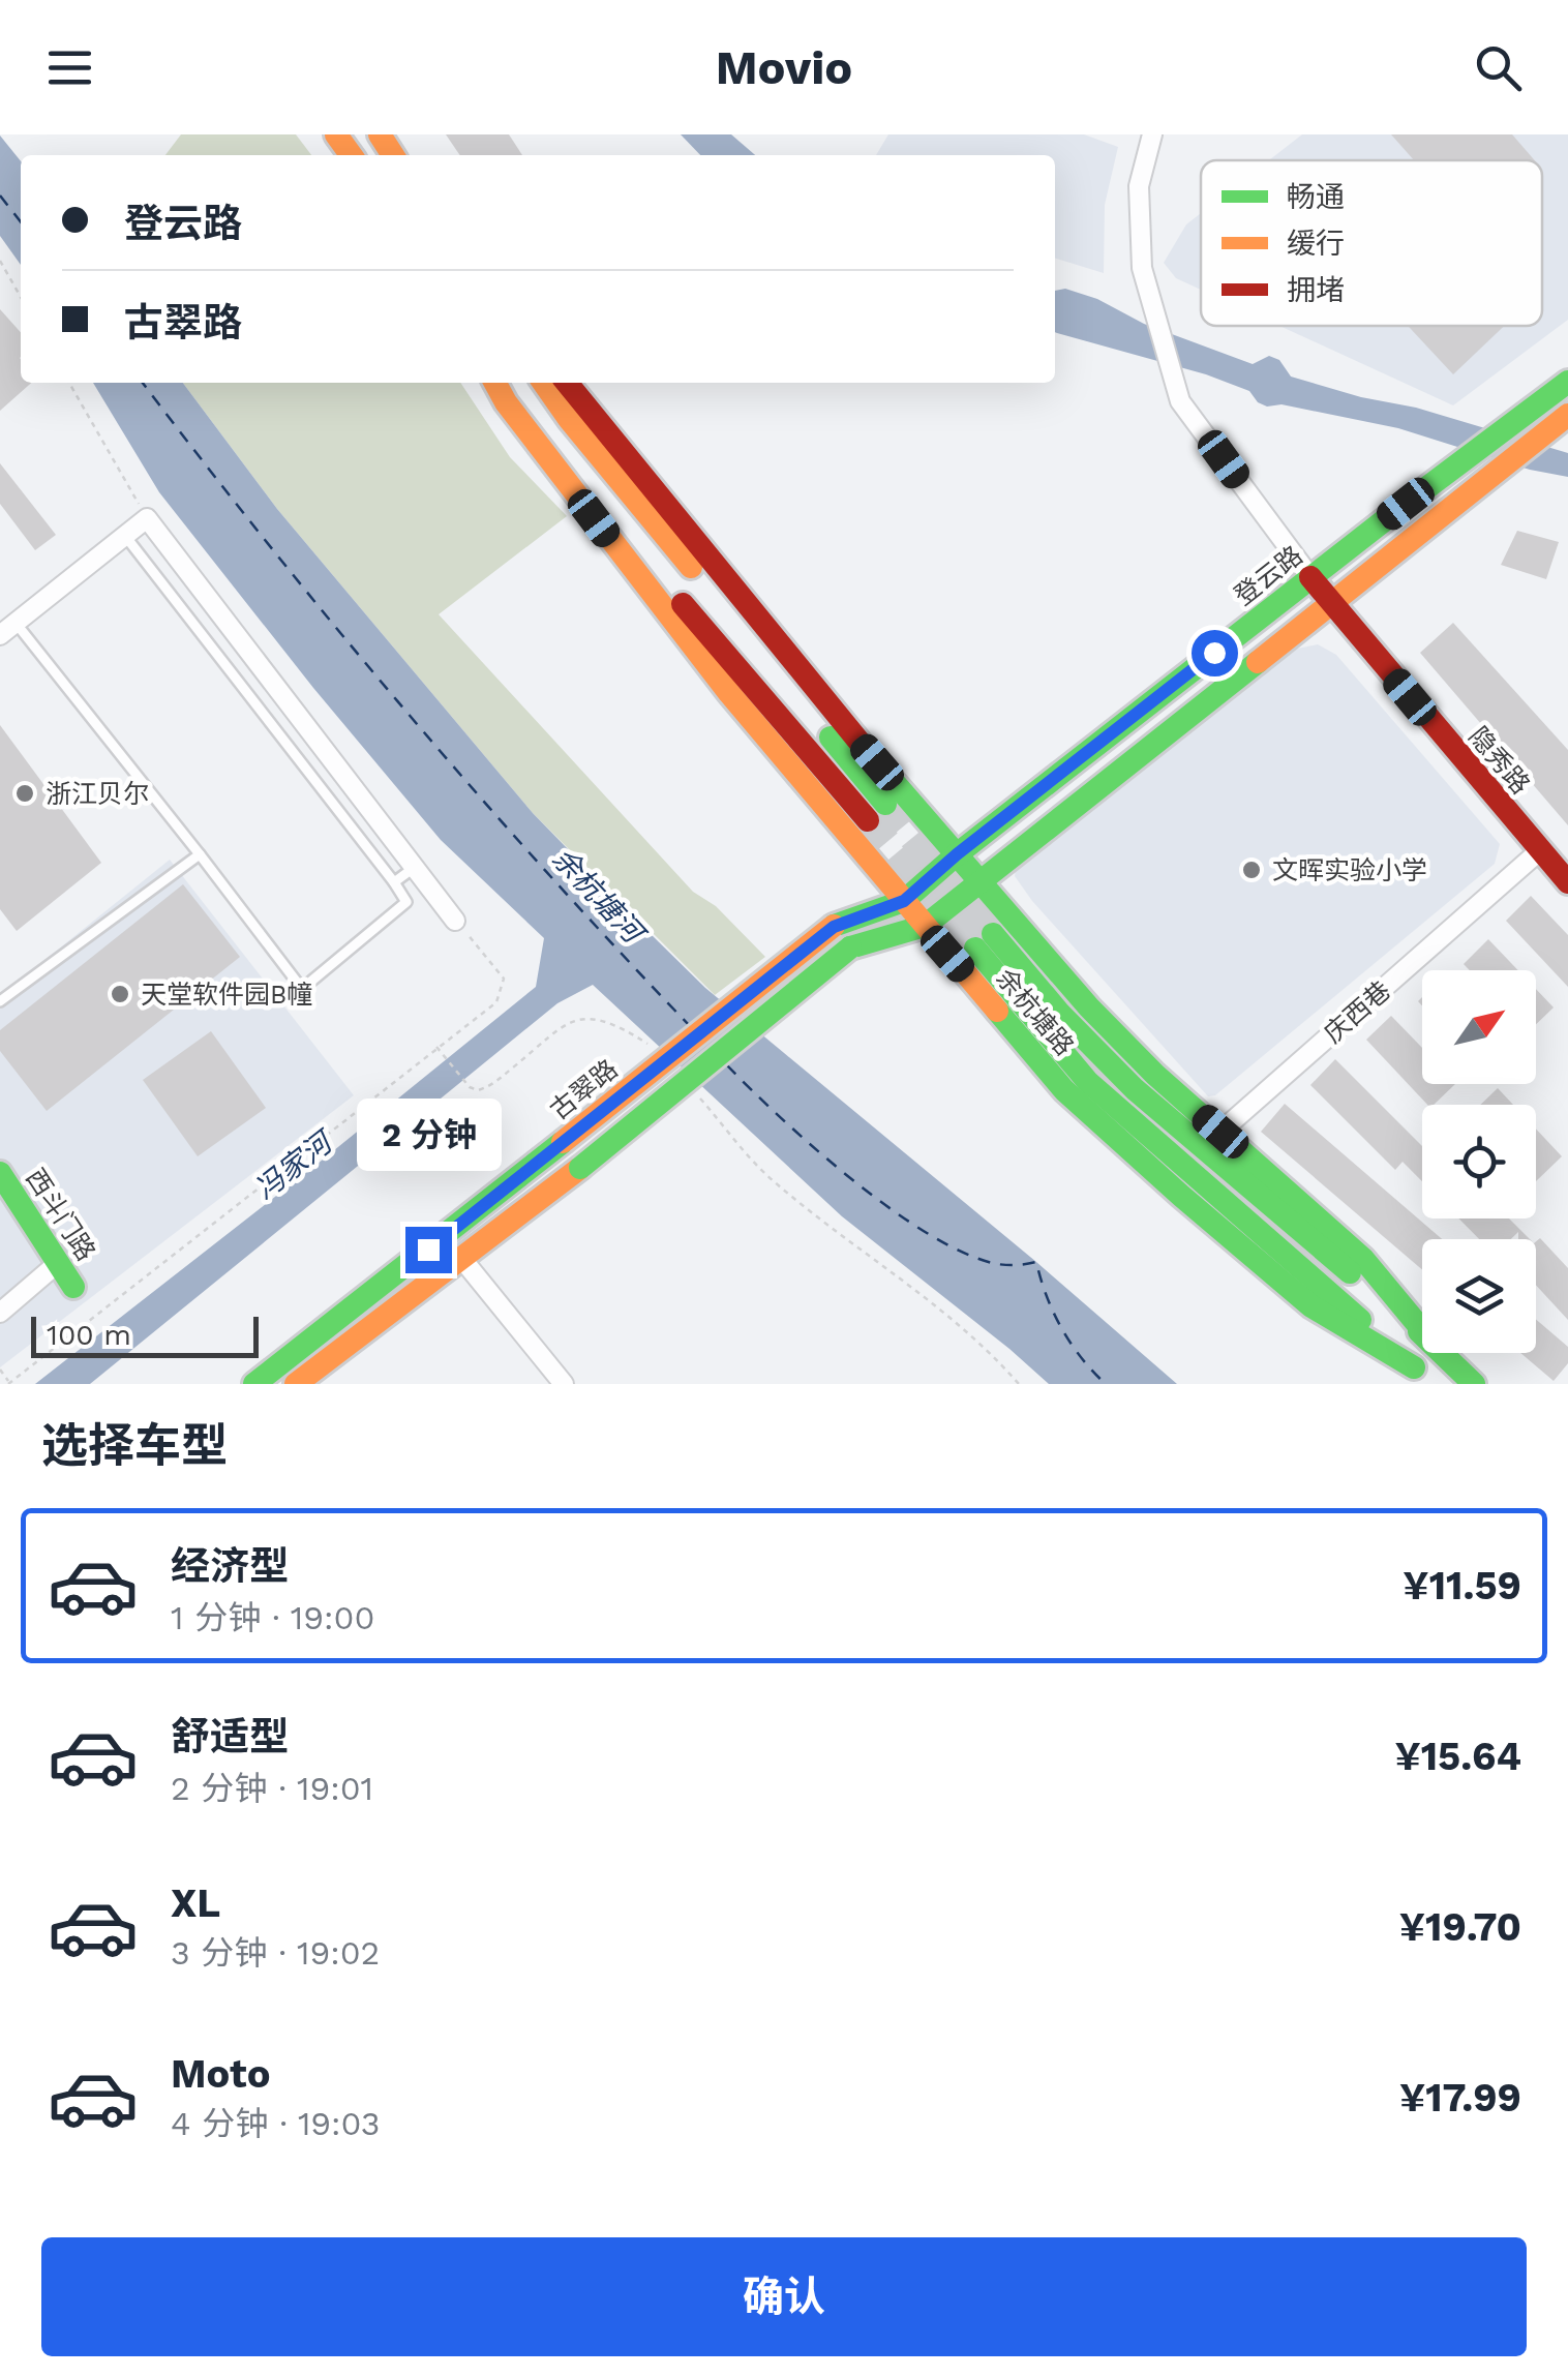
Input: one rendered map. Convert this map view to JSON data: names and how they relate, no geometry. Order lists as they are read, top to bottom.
{
  "streets": {
    "main road": [
      "登云路",
      "隐秀路",
      "余杭塘路",
      "古翠路",
      "西斗门路"
    ],
    "street": ["庆西巷"]
  },
  "crossings": [
    ["登云路", "隐秀路"],
    ["登云路", "余杭塘路"],
    ["登云路", "古翠路"],
    ["隐秀路", "庆西巷"],
    ["余杭塘路", "庆西巷"],
    ["余杭塘路", "古翠路"]
  ],
  "water": ["余杭塘河", "冯家河"],
  "places": ["浙江贝尔", "文晖实验小学", "天堂软件园B幢"],
  "legend": ["畅通", "缓行", "拥堵"],
  "scale_bar": "100 m",
  "north": "top right",
  "page": {
    "header": "Movio",
    "banner": ["登云路", "古翠路"],
    "bubble": "2 分钟",
    "scale": "100 m",
    "heading": "选择车型",
    "list": [
      {
        "name": "经济型",
        "note": "1 分钟 · 19:00",
        "value": "¥11.59"
      },
      {
        "name": "舒适型",
        "note": "2 分钟 · 19:01",
        "value": "¥15.64"
      },
      {
        "name": "XL",
        "note": "3 分钟 · 19:02",
        "value": "¥19.70"
      },
      {
        "name": "Moto",
        "note": "4 分钟 · 19:03",
        "value": "¥17.99"
      }
    ],
    "buttons": "确认"
  }
}
